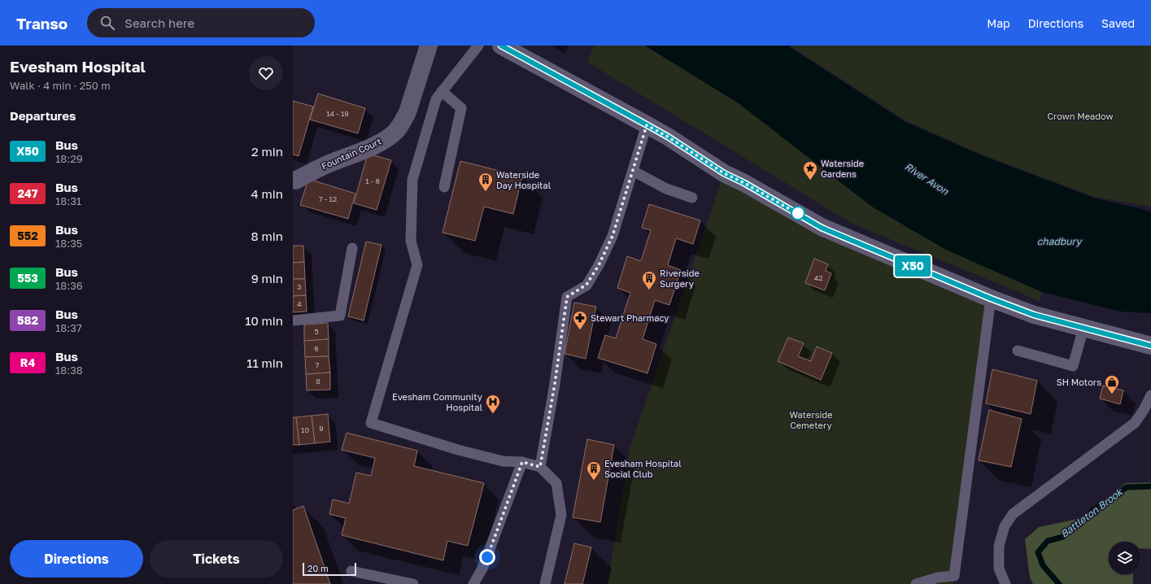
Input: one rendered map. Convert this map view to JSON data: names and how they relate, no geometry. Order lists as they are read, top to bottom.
{
  "streets": {
    "main road": ["Fountain Court"]
  },
  "water": ["River Avon", "chadbury", "Battleton Brook"],
  "parks": ["Crown Meadow", "Waterside Cemetery"],
  "places": {
    "place": ["Waterside Gardens"],
    "building": ["Waterside Day Hospital", "Riverside Surgery", "Evesham Hospital Social Club"],
    "pharmacy": ["Stewart Pharmacy"],
    "shop": ["SH Motors"],
    "hospital": ["Evesham Community Hospital"]
  },
  "lines": ["bus line X50"],
  "house_numbers": [
    "14 - 19",
    "1 - 6",
    "7 - 12",
    "42",
    "3",
    "4",
    "5",
    "6",
    "7",
    "8",
    "9",
    "10"
  ],
  "scale_bar": "20 m",
  "page": {
    "header": "Transo",
    "search": "Search here",
    "nav": ["Map", "Directions", "Saved"],
    "heading": [
      ["Evesham Hospital", "Walk · 4 min · 250 m"],
      "Departures"
    ],
    "on_map": "X50",
    "list": [
      {
        "mark": "X50",
        "name": "Bus",
        "note": "18:29",
        "value": "2 min"
      },
      {
        "mark": "247",
        "name": "Bus",
        "note": "18:31",
        "value": "4 min"
      },
      {
        "mark": "552",
        "name": "Bus",
        "note": "18:35",
        "value": "8 min"
      },
      {
        "mark": "553",
        "name": "Bus",
        "note": "18:36",
        "value": "9 min"
      },
      {
        "mark": "582",
        "name": "Bus",
        "note": "18:37",
        "value": "10 min"
      },
      {
        "mark": "R4",
        "name": "Bus",
        "note": "18:38",
        "value": "11 min"
      }
    ],
    "buttons": ["Directions", "Tickets"],
    "scale": "20 m"
  }
}
